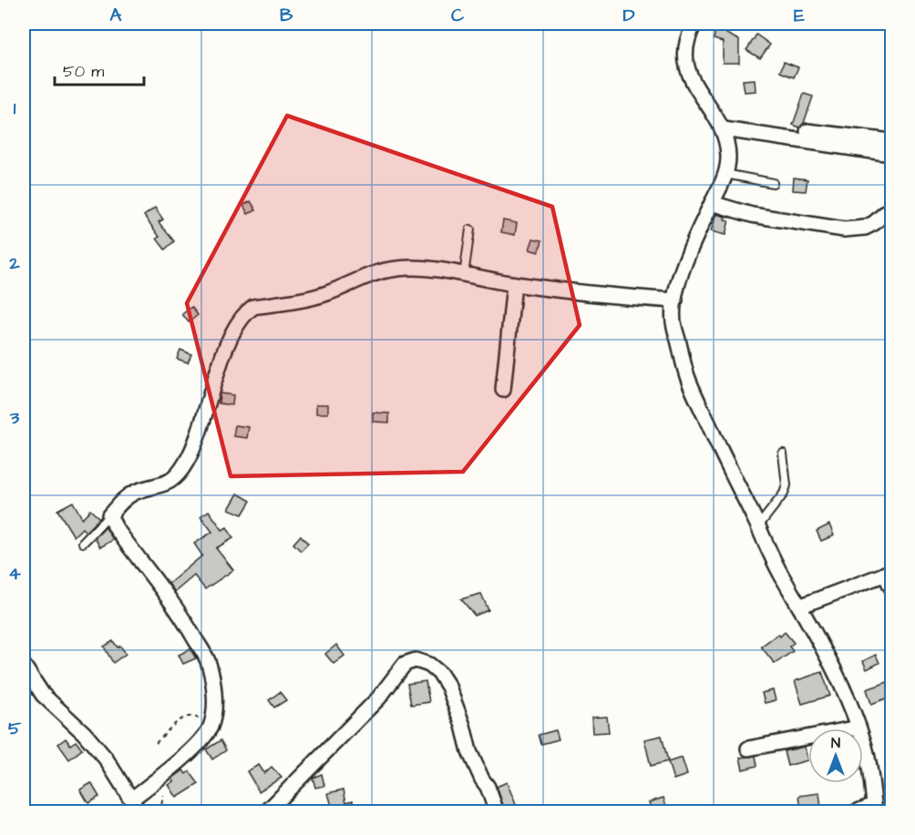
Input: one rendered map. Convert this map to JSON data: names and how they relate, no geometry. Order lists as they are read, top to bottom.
{
  "scale_bar": "50 m",
  "north": "top",
  "grid": {
    "columns": [
      "A",
      "B",
      "C",
      "D",
      "E"
    ],
    "rows": [
      "1",
      "2",
      "3",
      "4",
      "5"
    ]
  }
}
